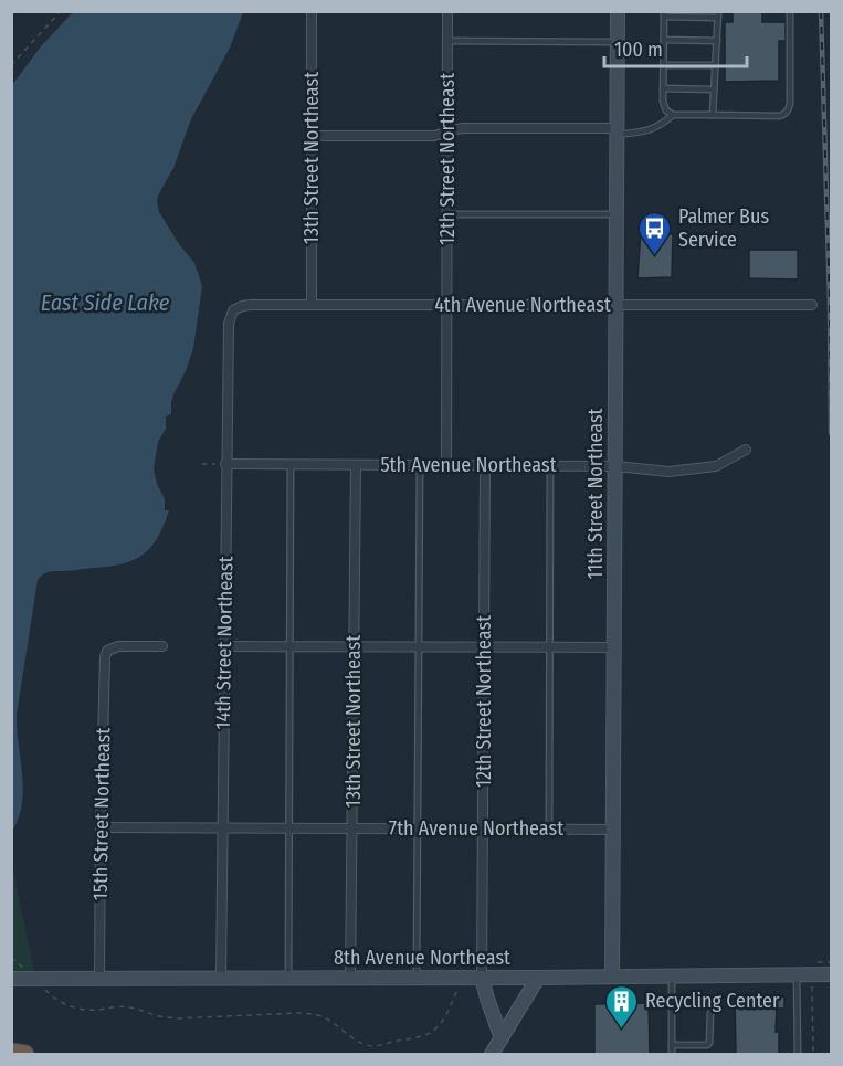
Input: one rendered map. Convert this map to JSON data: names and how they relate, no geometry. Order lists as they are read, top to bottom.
{
  "streets": {
    "street": [
      "13th Street Northeast",
      "12th Street Northeast",
      "4th Avenue Northeast",
      "5th Avenue Northeast",
      "11th Street Northeast",
      "14th Street Northeast",
      "15th Street Northeast",
      "7th Avenue Northeast",
      "8th Avenue Northeast"
    ]
  },
  "crossings": [
    ["13th Street Northeast", "4th Avenue Northeast"],
    ["13th Street Northeast", "5th Avenue Northeast"],
    ["13th Street Northeast", "7th Avenue Northeast"],
    ["13th Street Northeast", "8th Avenue Northeast"],
    ["12th Street Northeast", "4th Avenue Northeast"],
    ["12th Street Northeast", "5th Avenue Northeast"],
    ["12th Street Northeast", "7th Avenue Northeast"],
    ["12th Street Northeast", "8th Avenue Northeast"],
    ["4th Avenue Northeast", "11th Street Northeast"],
    ["4th Avenue Northeast", "14th Street Northeast"],
    ["5th Avenue Northeast", "11th Street Northeast"],
    ["5th Avenue Northeast", "14th Street Northeast"],
    ["11th Street Northeast", "7th Avenue Northeast"],
    ["11th Street Northeast", "8th Avenue Northeast"],
    ["14th Street Northeast", "7th Avenue Northeast"],
    ["14th Street Northeast", "8th Avenue Northeast"],
    ["15th Street Northeast", "7th Avenue Northeast"],
    ["15th Street Northeast", "8th Avenue Northeast"]
  ],
  "water": ["East Side Lake"],
  "places": {
    "bus stop": ["Palmer Bus Service"],
    "building": ["Recycling Center"]
  },
  "scale_bar": "100 m"
}
